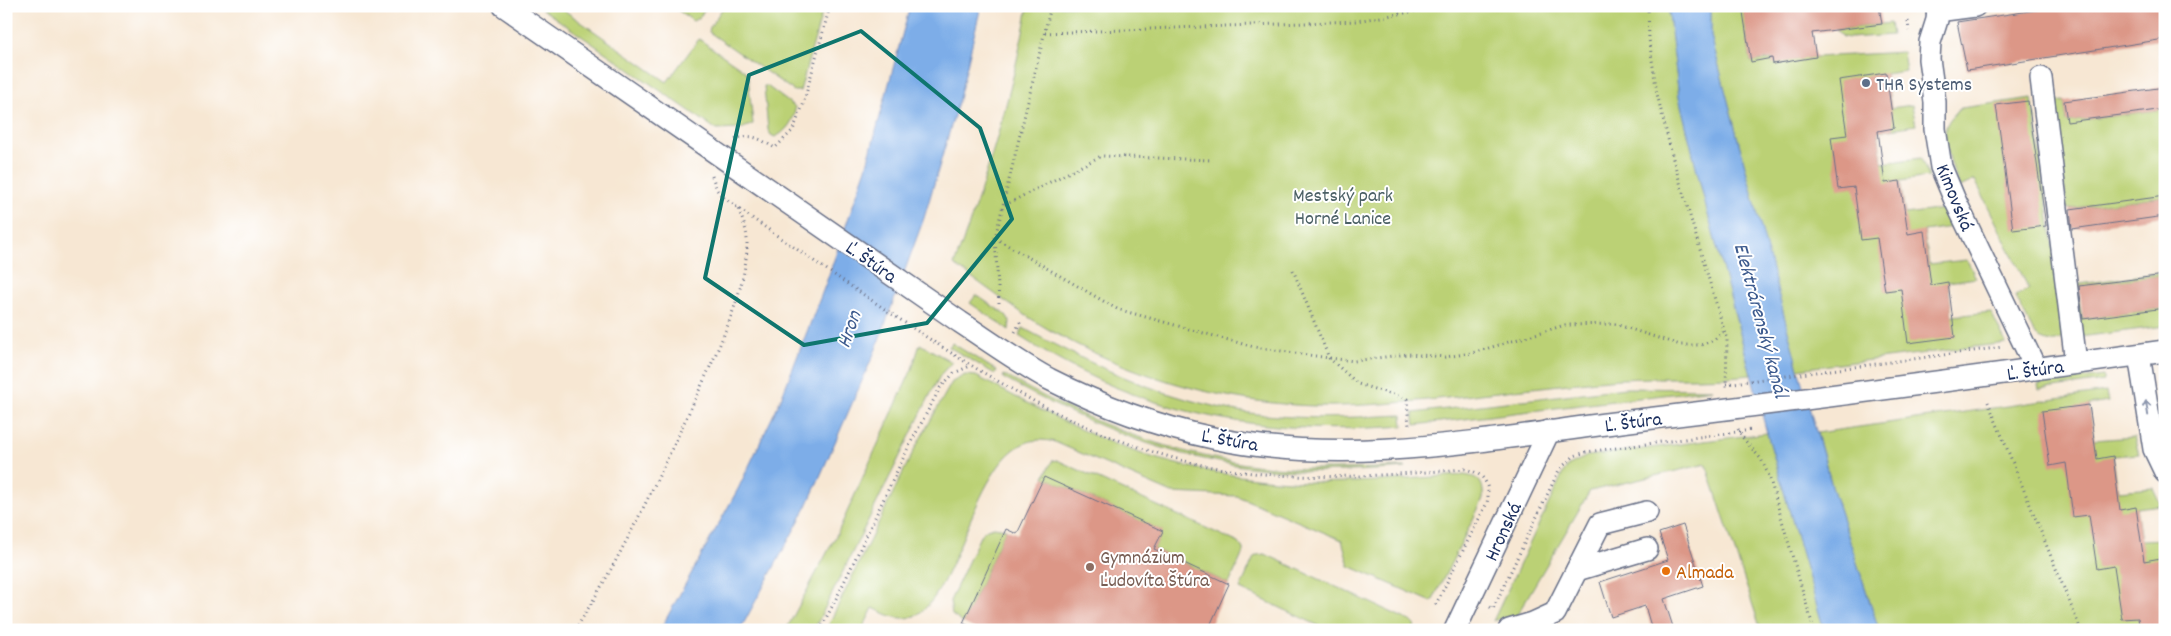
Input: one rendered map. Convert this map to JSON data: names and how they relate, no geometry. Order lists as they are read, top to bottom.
{
  "streets": {
    "street": ["Kimovská", "Ľ. Štúra", "Hronská"]
  },
  "crossings": [
    ["Kimovská", "Ľ. Štúra"],
    ["Ľ. Štúra", "Hronská"]
  ],
  "water": ["Elektrárenský kanál", "Hron"],
  "parks": ["Mestský park Horné Lanice"],
  "places": ["THR Systems", "Gymnázium Ľudovíta Štúra", "Almada"]
}
